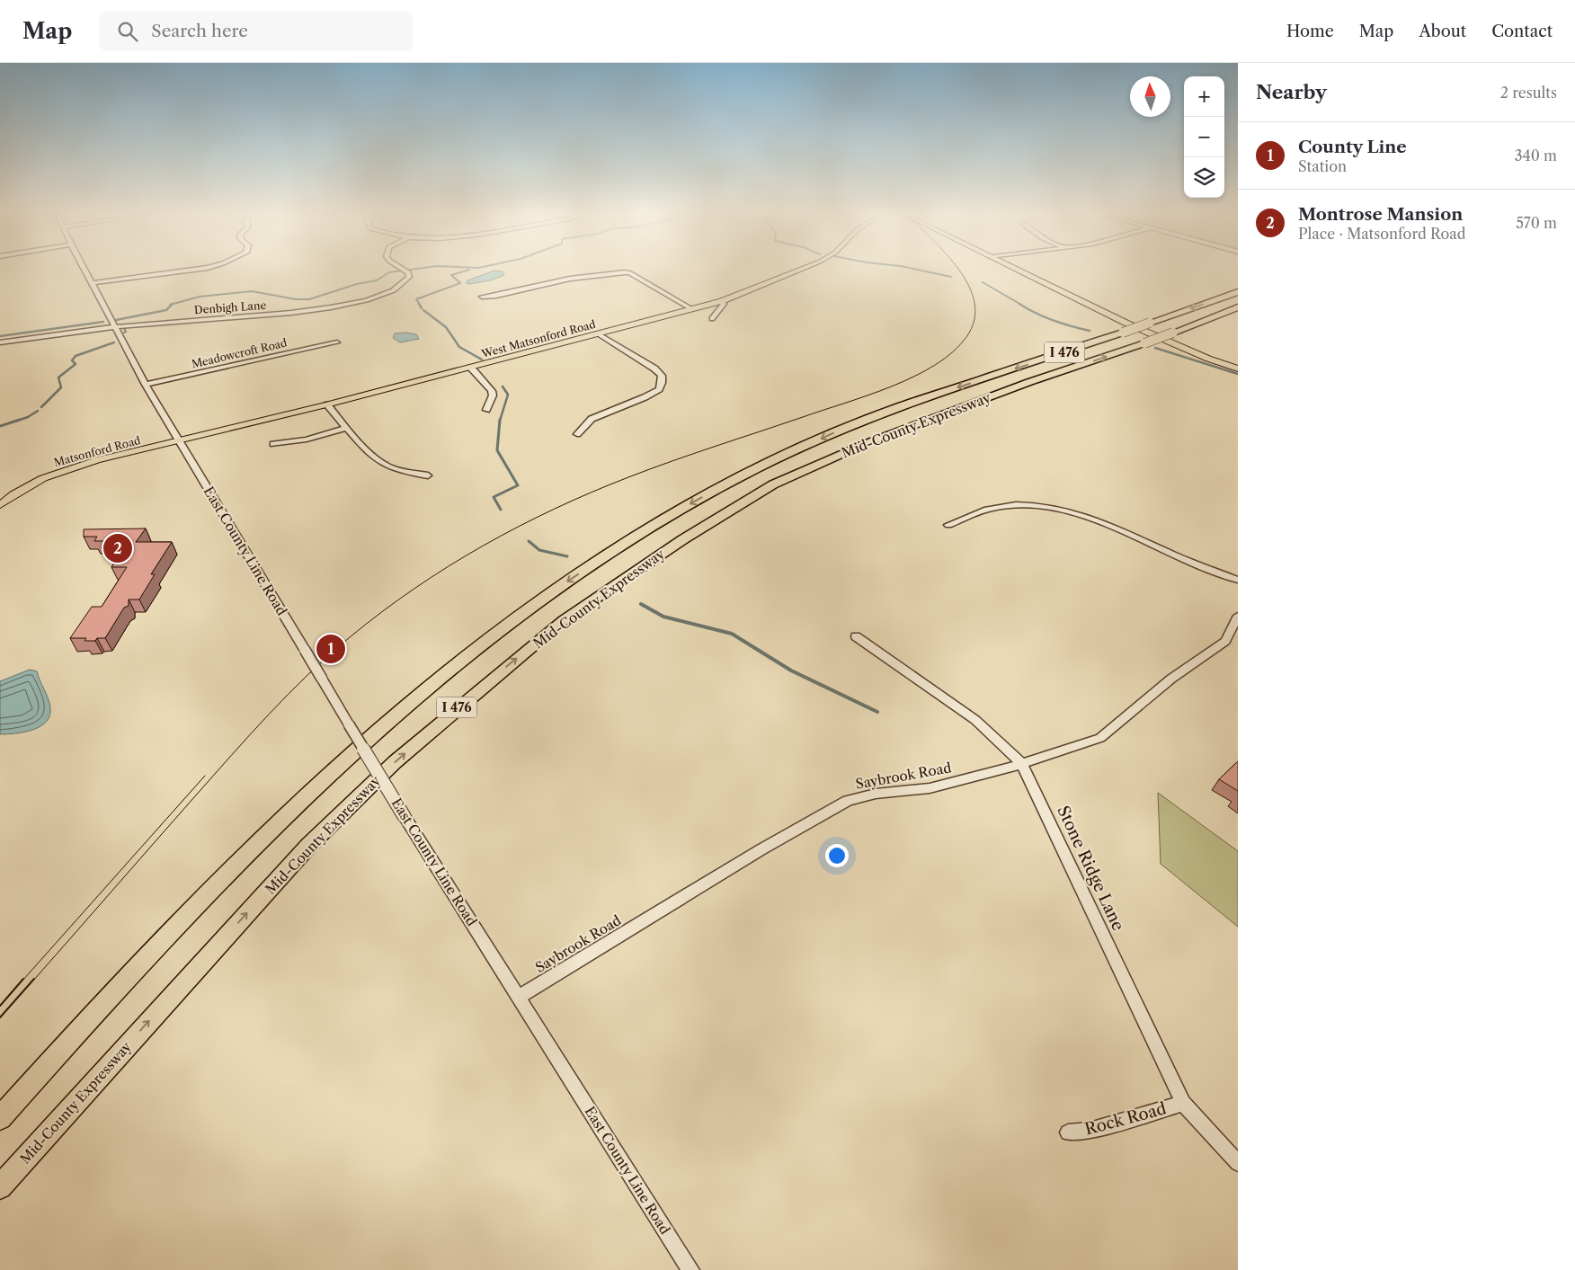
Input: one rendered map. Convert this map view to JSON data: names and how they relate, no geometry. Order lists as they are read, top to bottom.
{
  "streets": {
    "highway": ["I 476", "Mid-County Expressway"],
    "main road": ["West Matsonford Road", "Matsonford Road"],
    "street": [
      "Denbigh Lane",
      "Meadowcroft Road",
      "East County Line Road",
      "Saybrook Road",
      "Stone Ridge Lane",
      "Rock Road"
    ]
  },
  "crossings": [
    ["Denbigh Lane", "East County Line Road"],
    ["West Matsonford Road", "Matsonford Road"],
    ["West Matsonford Road", "East County Line Road"],
    ["Meadowcroft Road", "East County Line Road"],
    ["Matsonford Road", "East County Line Road"],
    ["East County Line Road", "Saybrook Road"],
    ["Saybrook Road", "Stone Ridge Lane"],
    ["Stone Ridge Lane", "Rock Road"]
  ],
  "north": "top",
  "page": {
    "header": "Map",
    "search": "Search here",
    "nav": [
      "Home",
      "Map",
      "About",
      "Contact"
    ],
    "heading": ["Nearby", "2 results"],
    "map_buttons": ["+", "−"],
    "list": [
      {
        "mark": "1",
        "name": "County Line",
        "note": "Station",
        "value": "340 m"
      },
      {
        "mark": "2",
        "name": "Montrose Mansion",
        "note": "Place · Matsonford Road",
        "value": "570 m"
      }
    ],
    "pins": ["2", "1"]
  }
}
